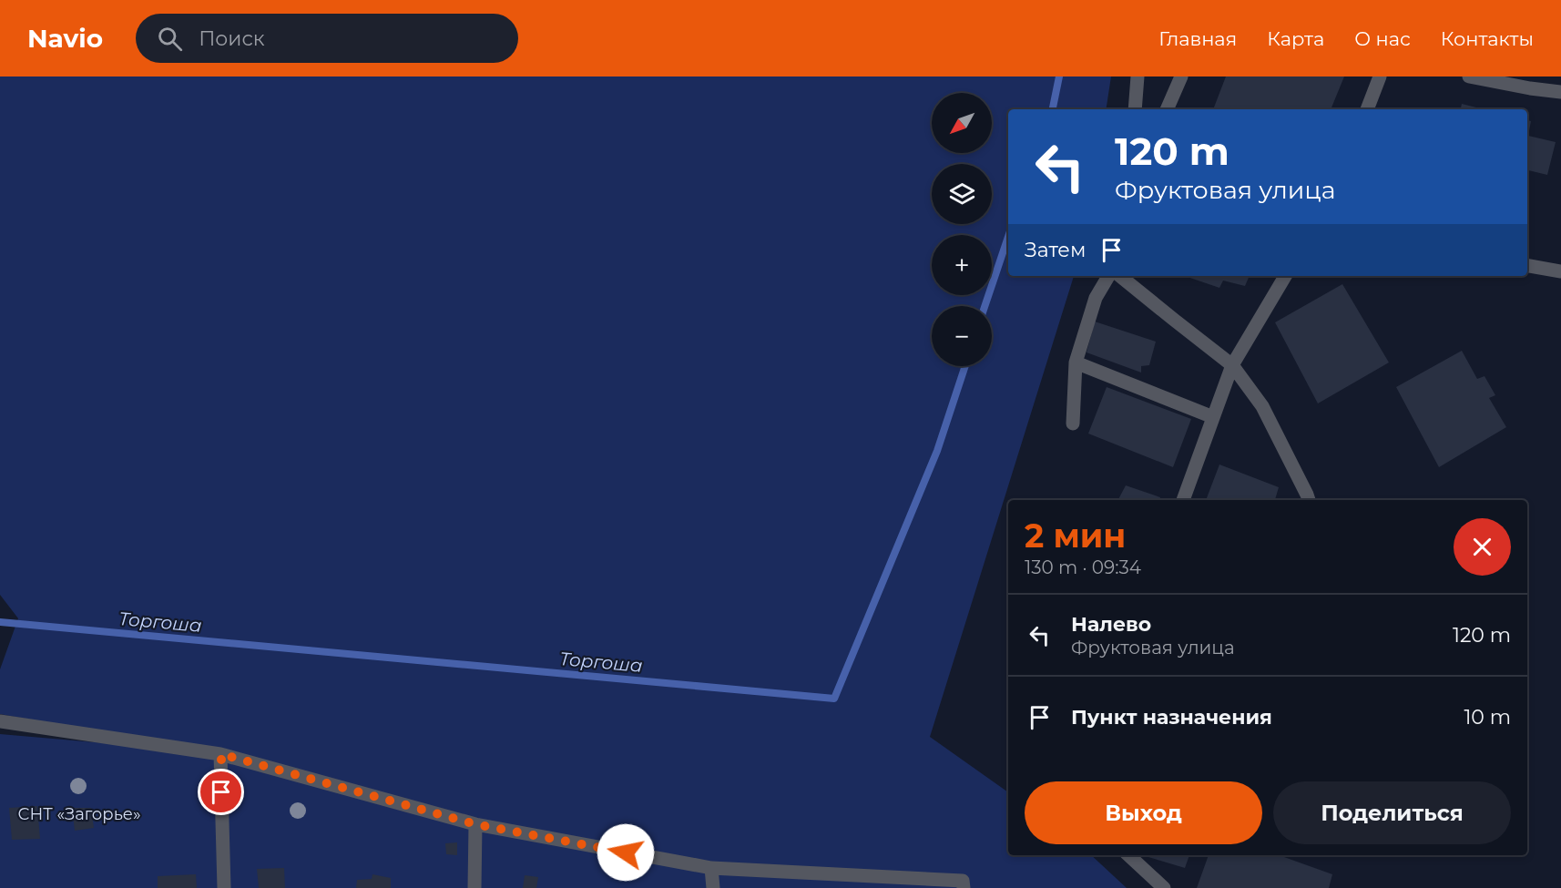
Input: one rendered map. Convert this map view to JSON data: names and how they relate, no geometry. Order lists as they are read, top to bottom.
{
  "water": ["Торгоша"],
  "parks": ["СНТ «Загорье»"],
  "north": "bottom left",
  "page": {
    "header": "Navio",
    "search": "Поиск",
    "nav": [
      "Главная",
      "Карта",
      "О нас",
      "Контакты"
    ],
    "map_buttons": ["+", "−"],
    "turn": ["120 m", "Фруктовая улица"],
    "then": "Затем",
    "heading": ["2 мин", "130 m · 09:34"],
    "list": [
      {
        "name": "Налево",
        "note": "Фруктовая улица",
        "value": "120 m"
      },
      {
        "name": "Пункт назначения",
        "value": "10 m"
      }
    ],
    "buttons": ["Выход", "Поделиться"]
  }
}
